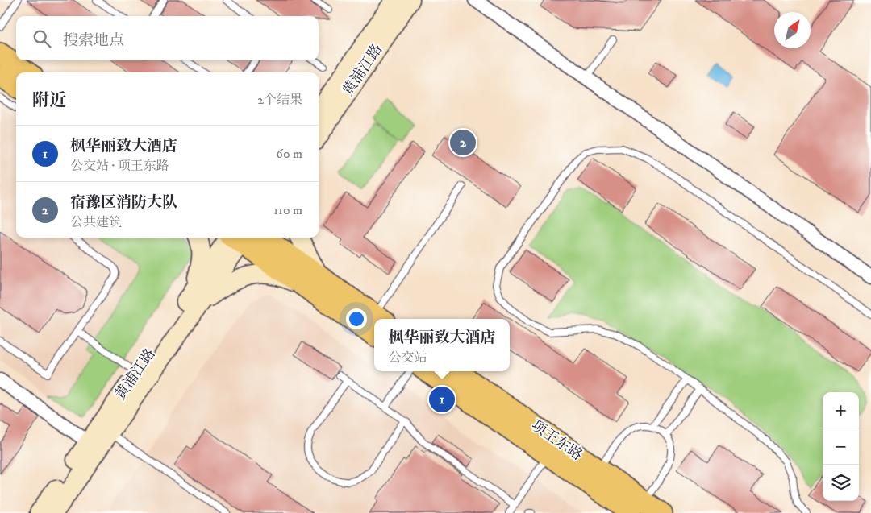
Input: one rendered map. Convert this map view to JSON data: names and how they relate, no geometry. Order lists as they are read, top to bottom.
{
  "streets": {
    "main road": ["项王东路"],
    "street": ["黄浦江路"]
  },
  "north": "top right",
  "page": {
    "search": "搜索地点",
    "heading": ["附近", "2个结果"],
    "list": [
      {
        "mark": "1",
        "name": "枫华丽致大酒店",
        "note": "公交站 · 项王东路",
        "value": "60 m"
      },
      {
        "mark": "2",
        "name": "宿豫区消防大队",
        "note": "公共建筑",
        "value": "110 m"
      }
    ],
    "pins": ["2", "1"],
    "popup": ["枫华丽致大酒店", "公交站"],
    "map_buttons": ["+", "−"]
  }
}
